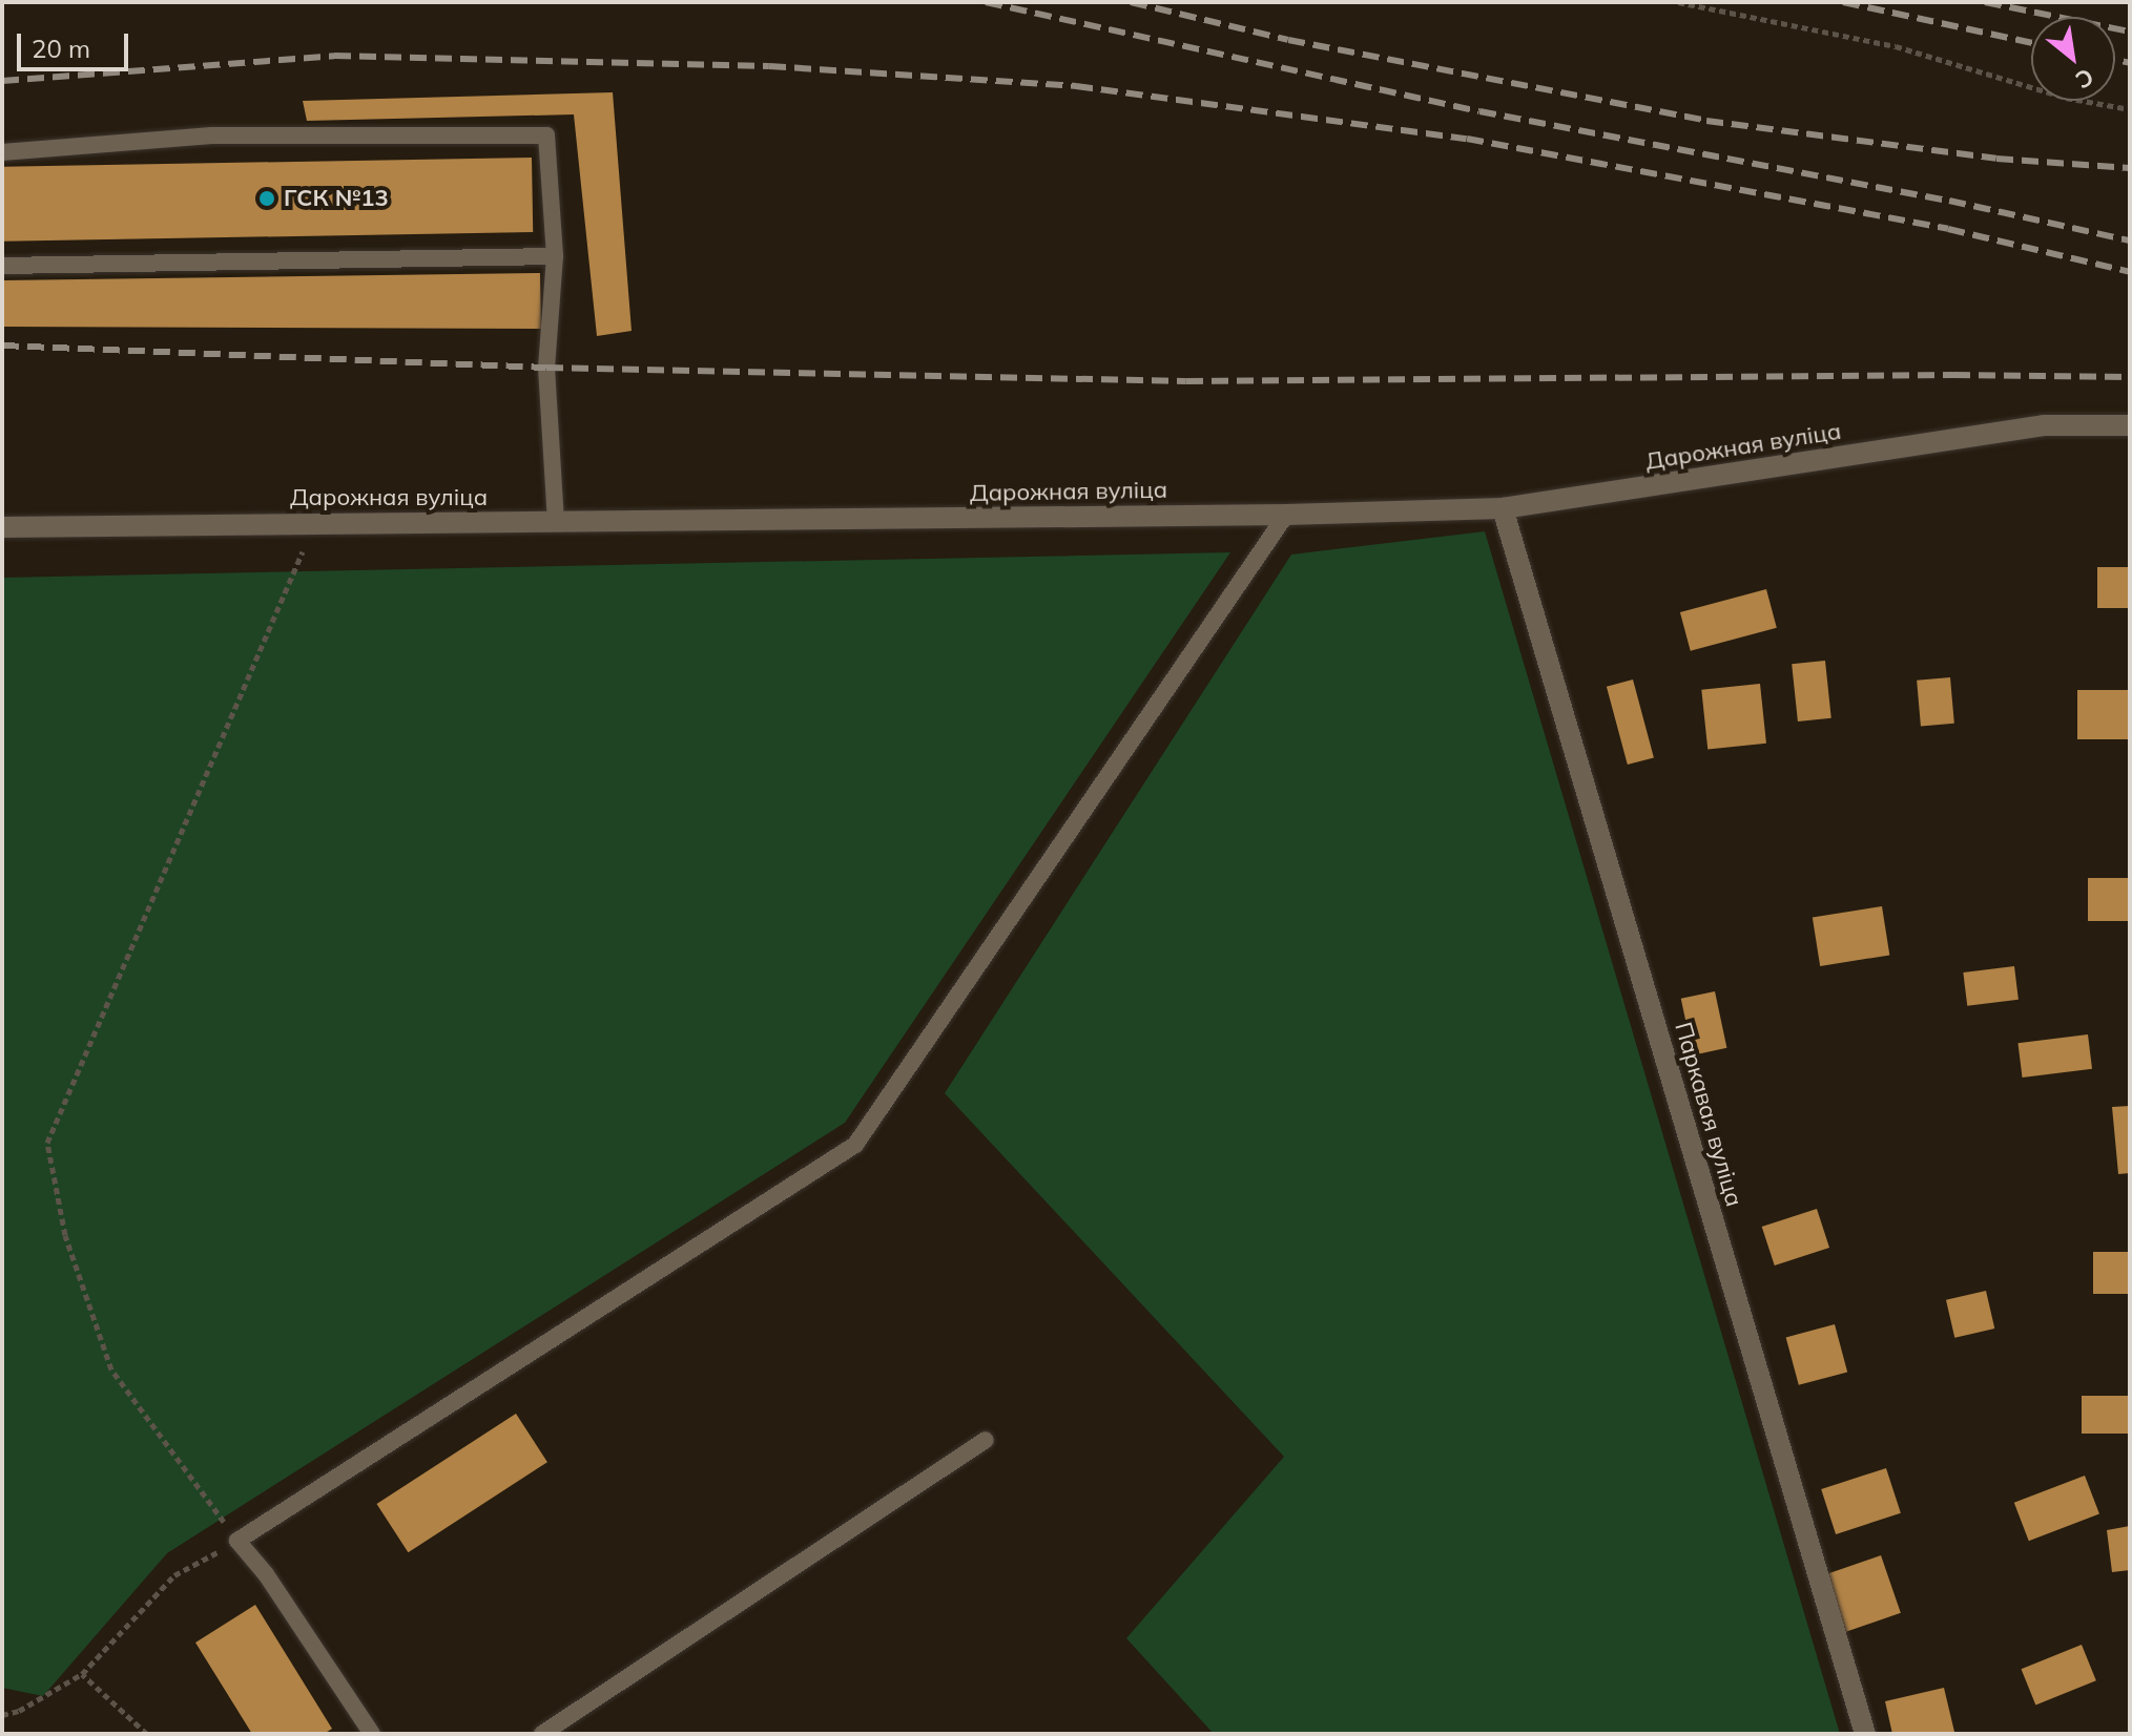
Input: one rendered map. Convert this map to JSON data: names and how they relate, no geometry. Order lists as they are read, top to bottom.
{
  "streets": {
    "street": ["Дарожная вуліца", "Паркавая вуліца"]
  },
  "crossings": [
    ["Дарожная вуліца", "Паркавая вуліца"]
  ],
  "places": ["ГСК №13"],
  "scale_bar": "20 m",
  "north": "bottom right"
}
